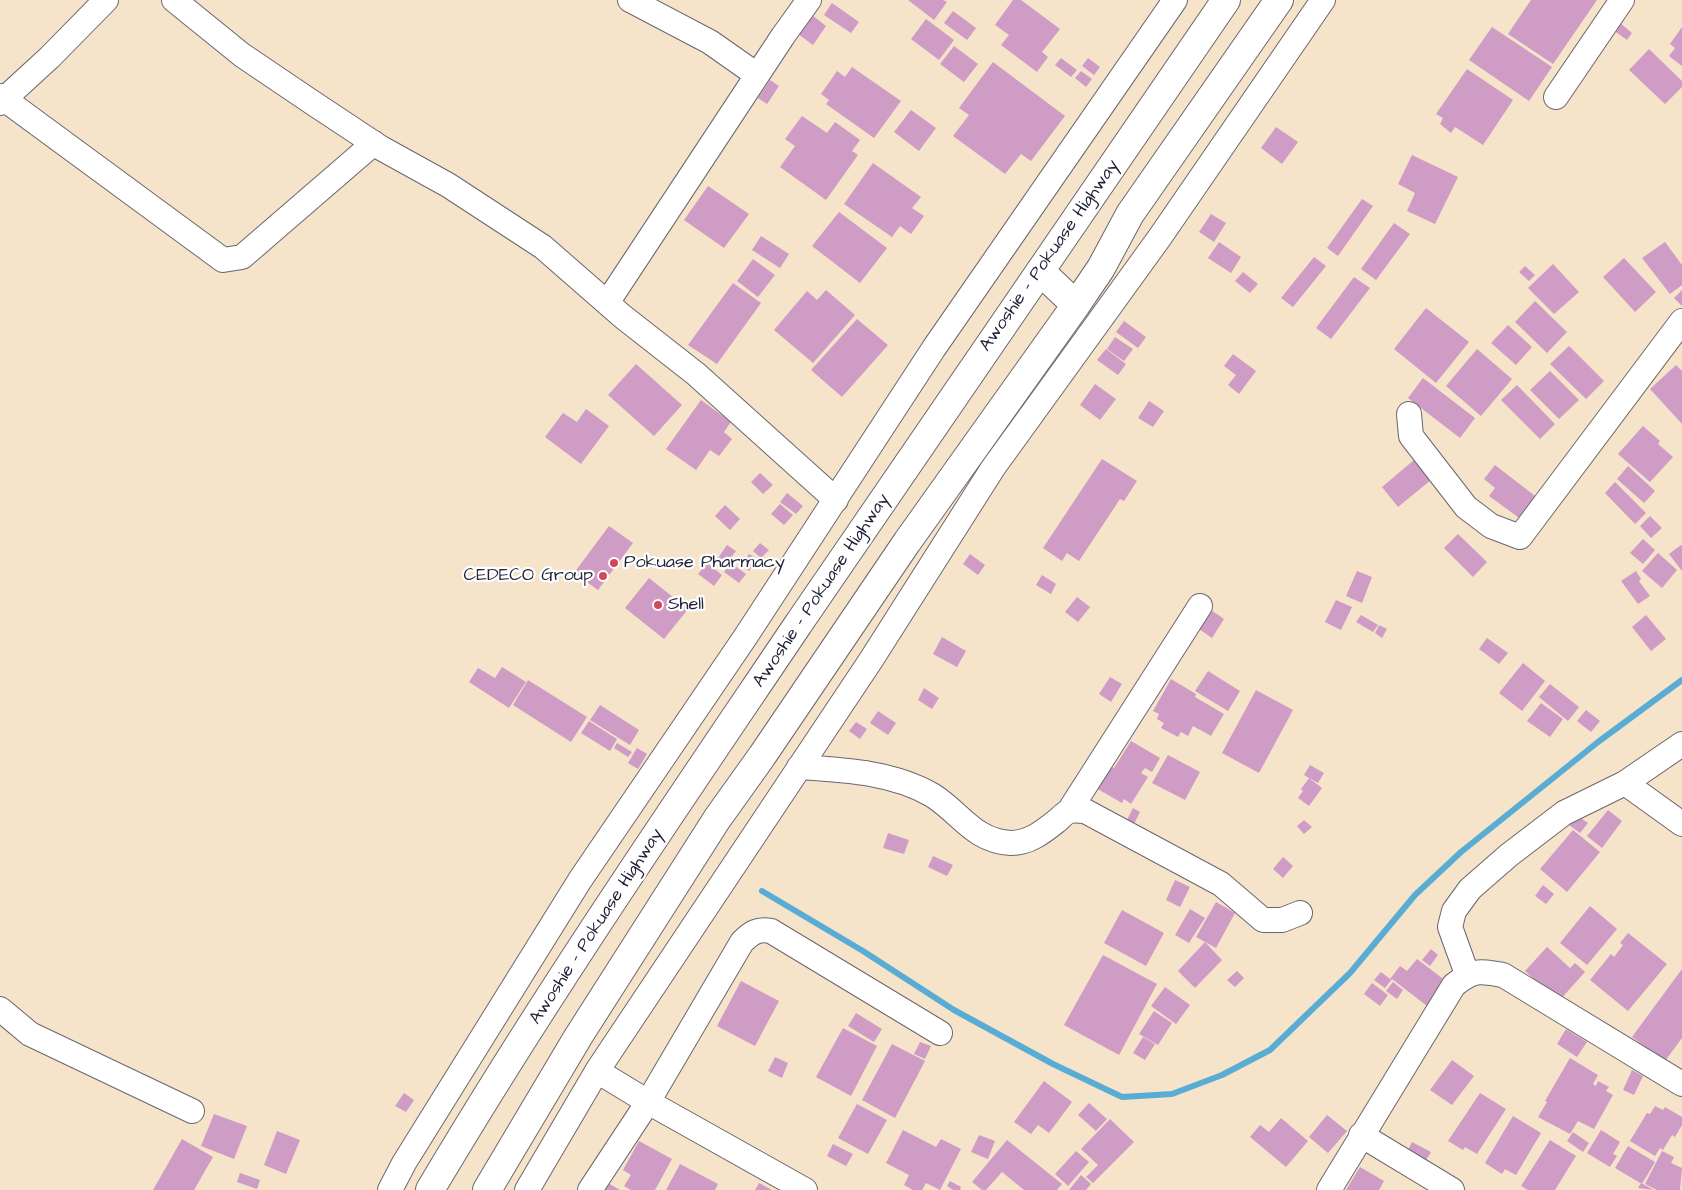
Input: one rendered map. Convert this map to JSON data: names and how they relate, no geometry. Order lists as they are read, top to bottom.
{
  "streets": {
    "main road": ["Awoshie - Pokuase Highway"]
  },
  "places": ["Pokuase Pharmacy", "CEDECO Group", "Shell"]
}
